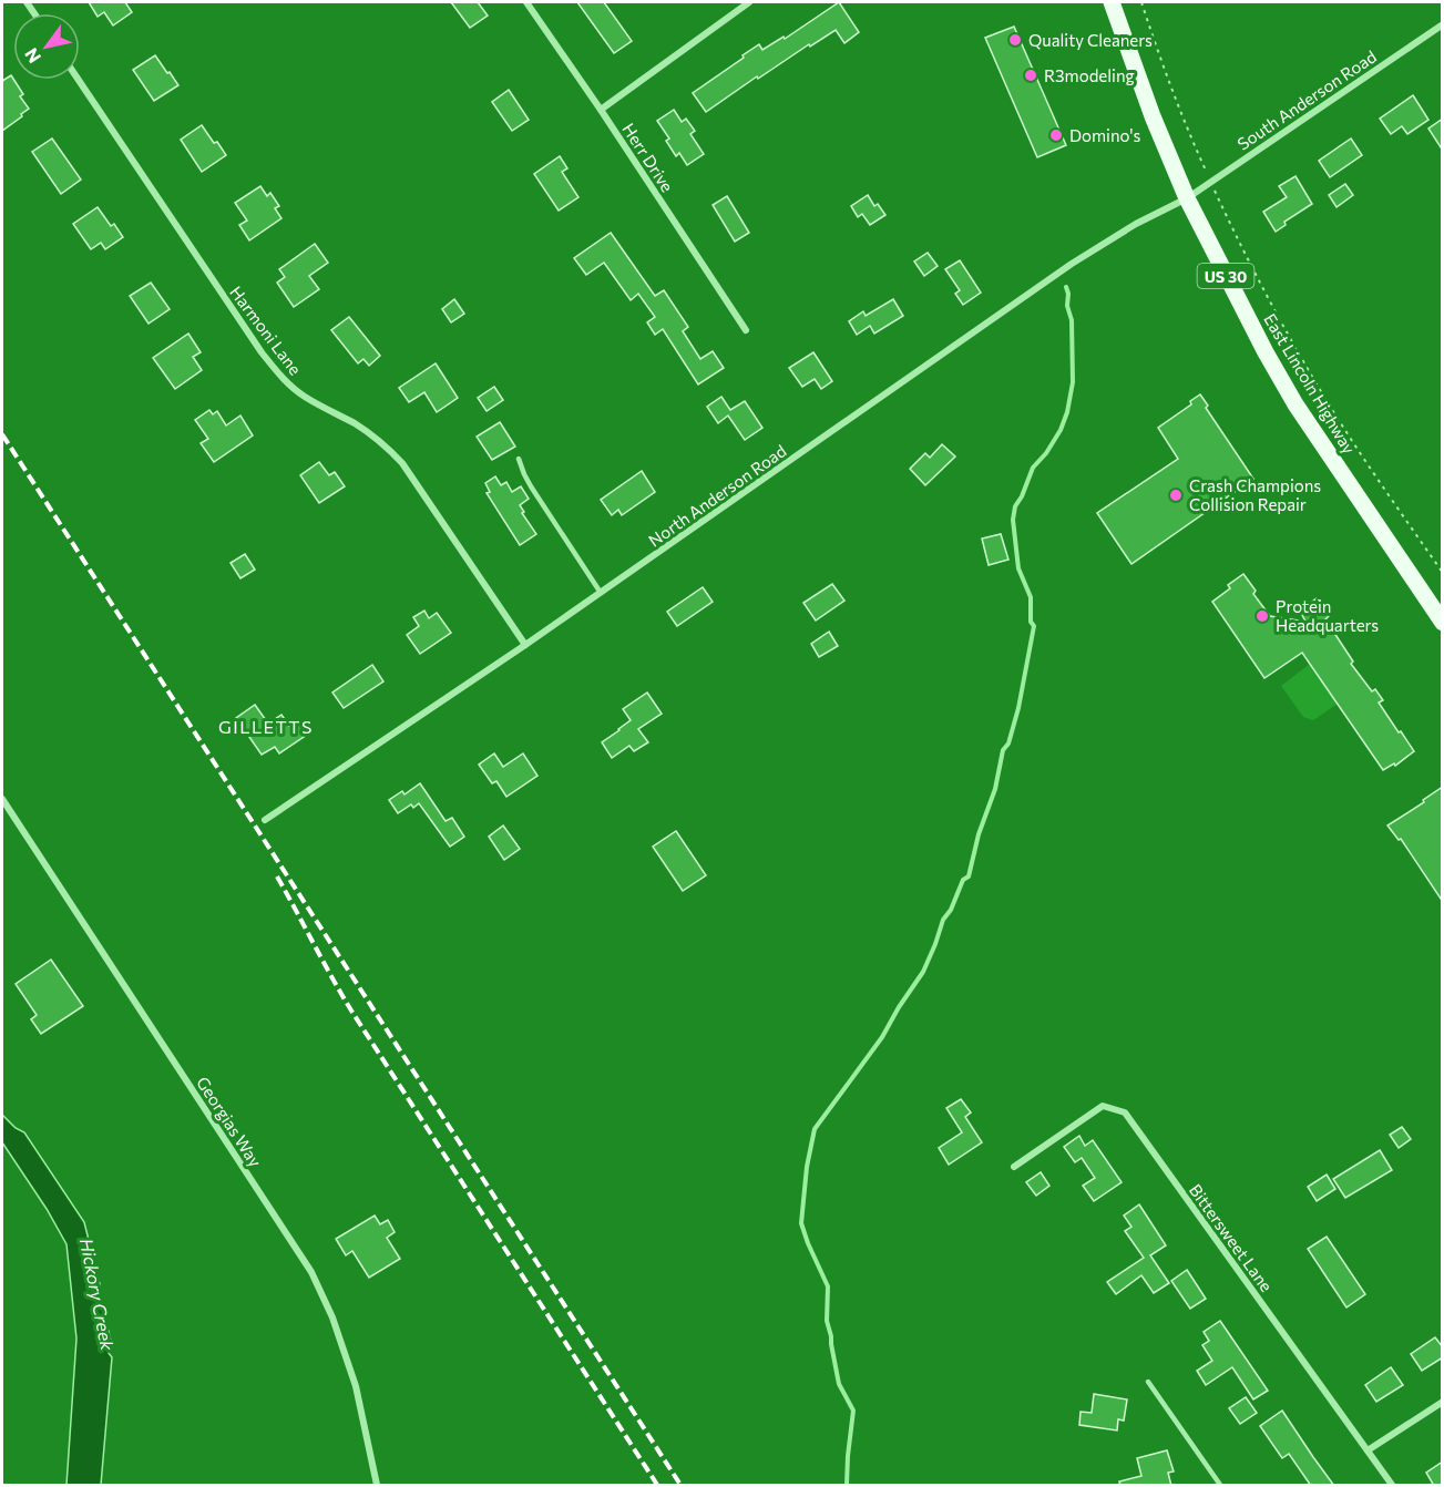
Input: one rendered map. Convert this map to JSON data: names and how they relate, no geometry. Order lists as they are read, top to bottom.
{
  "streets": {
    "main road": ["US 30", "East Lincoln Highway"],
    "street": [
      "South Anderson Road",
      "Herr Drive",
      "Harmoni Lane",
      "North Anderson Road",
      "Georgias Way",
      "Bittersweet Lane"
    ]
  },
  "crossings": [
    ["South Anderson Road", "East Lincoln Highway"],
    ["South Anderson Road", "North Anderson Road"],
    ["Harmoni Lane", "North Anderson Road"],
    ["East Lincoln Highway", "North Anderson Road"]
  ],
  "districts": ["GILLETTS"],
  "water": ["Hickory Creek"],
  "places": [
    "Quality Cleaners",
    "R3modeling",
    "Domino's",
    "Crash Champions Collision Repair",
    "Protein Headquarters"
  ],
  "north": "bottom left"
}
